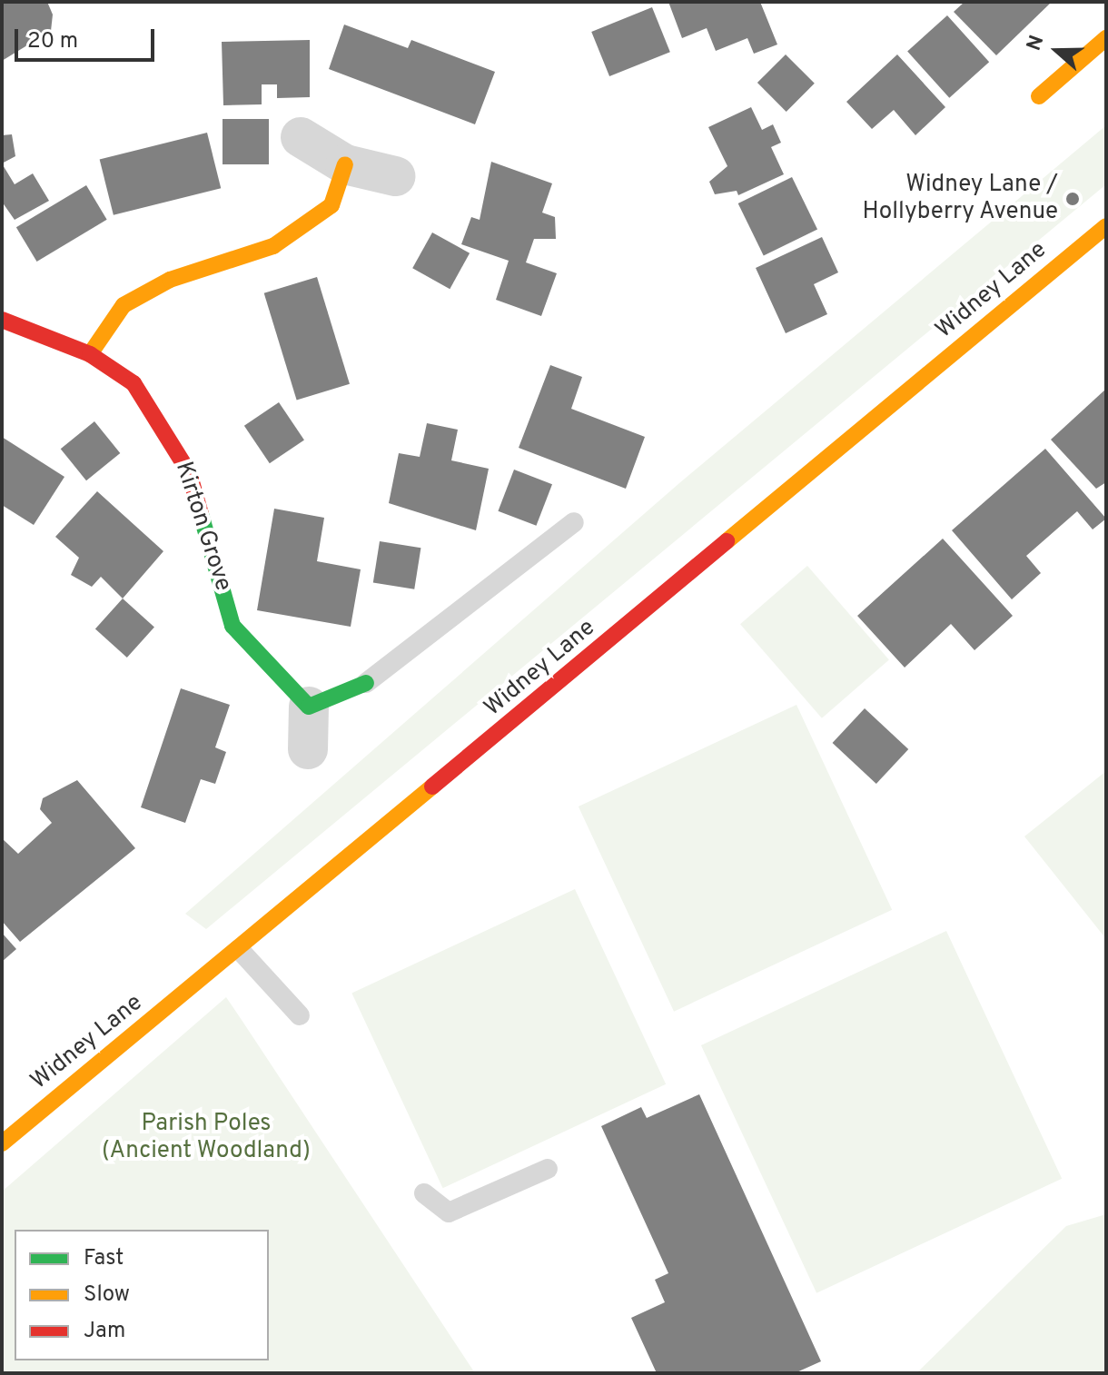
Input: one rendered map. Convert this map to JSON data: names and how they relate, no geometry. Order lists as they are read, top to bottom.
{
  "streets": {
    "street": ["Widney Lane", "Kirton Grove"]
  },
  "parks": ["Parish Poles (Ancient Woodland)"],
  "places": ["Widney Lane / Hollyberry Avenue"],
  "legend": ["Fast", "Slow", "Jam"],
  "scale_bar": "20 m",
  "north": "left"
}
